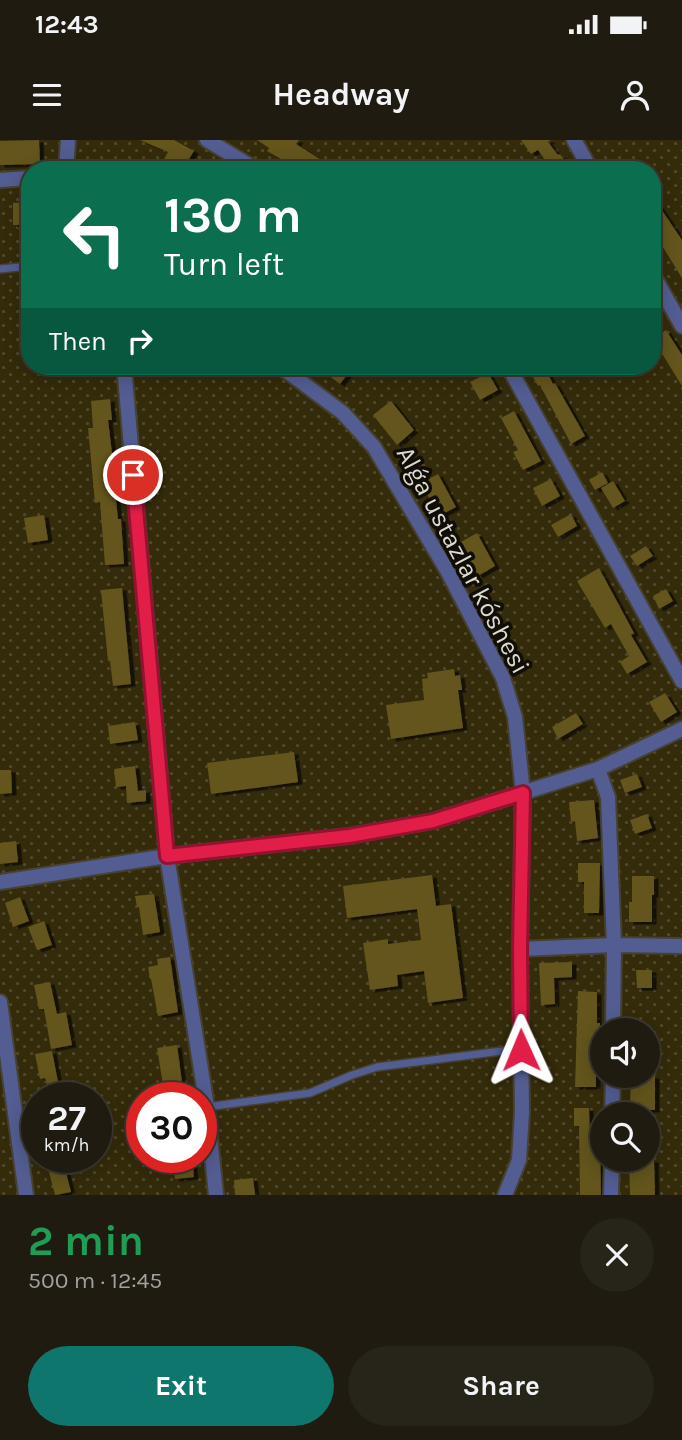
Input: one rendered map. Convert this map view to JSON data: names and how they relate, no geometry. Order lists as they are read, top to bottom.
{
  "streets": {
    "street": ["Alǵa ustazlar kóshesi"]
  },
  "page": {
    "status": "12:43",
    "header": "Headway",
    "turn": ["130 m", "Turn left"],
    "then": "Then",
    "speed": "27 km/h",
    "limit": "30",
    "heading": ["2 min", "500 m · 12:45"],
    "buttons": ["Exit", "Share"]
  }
}
